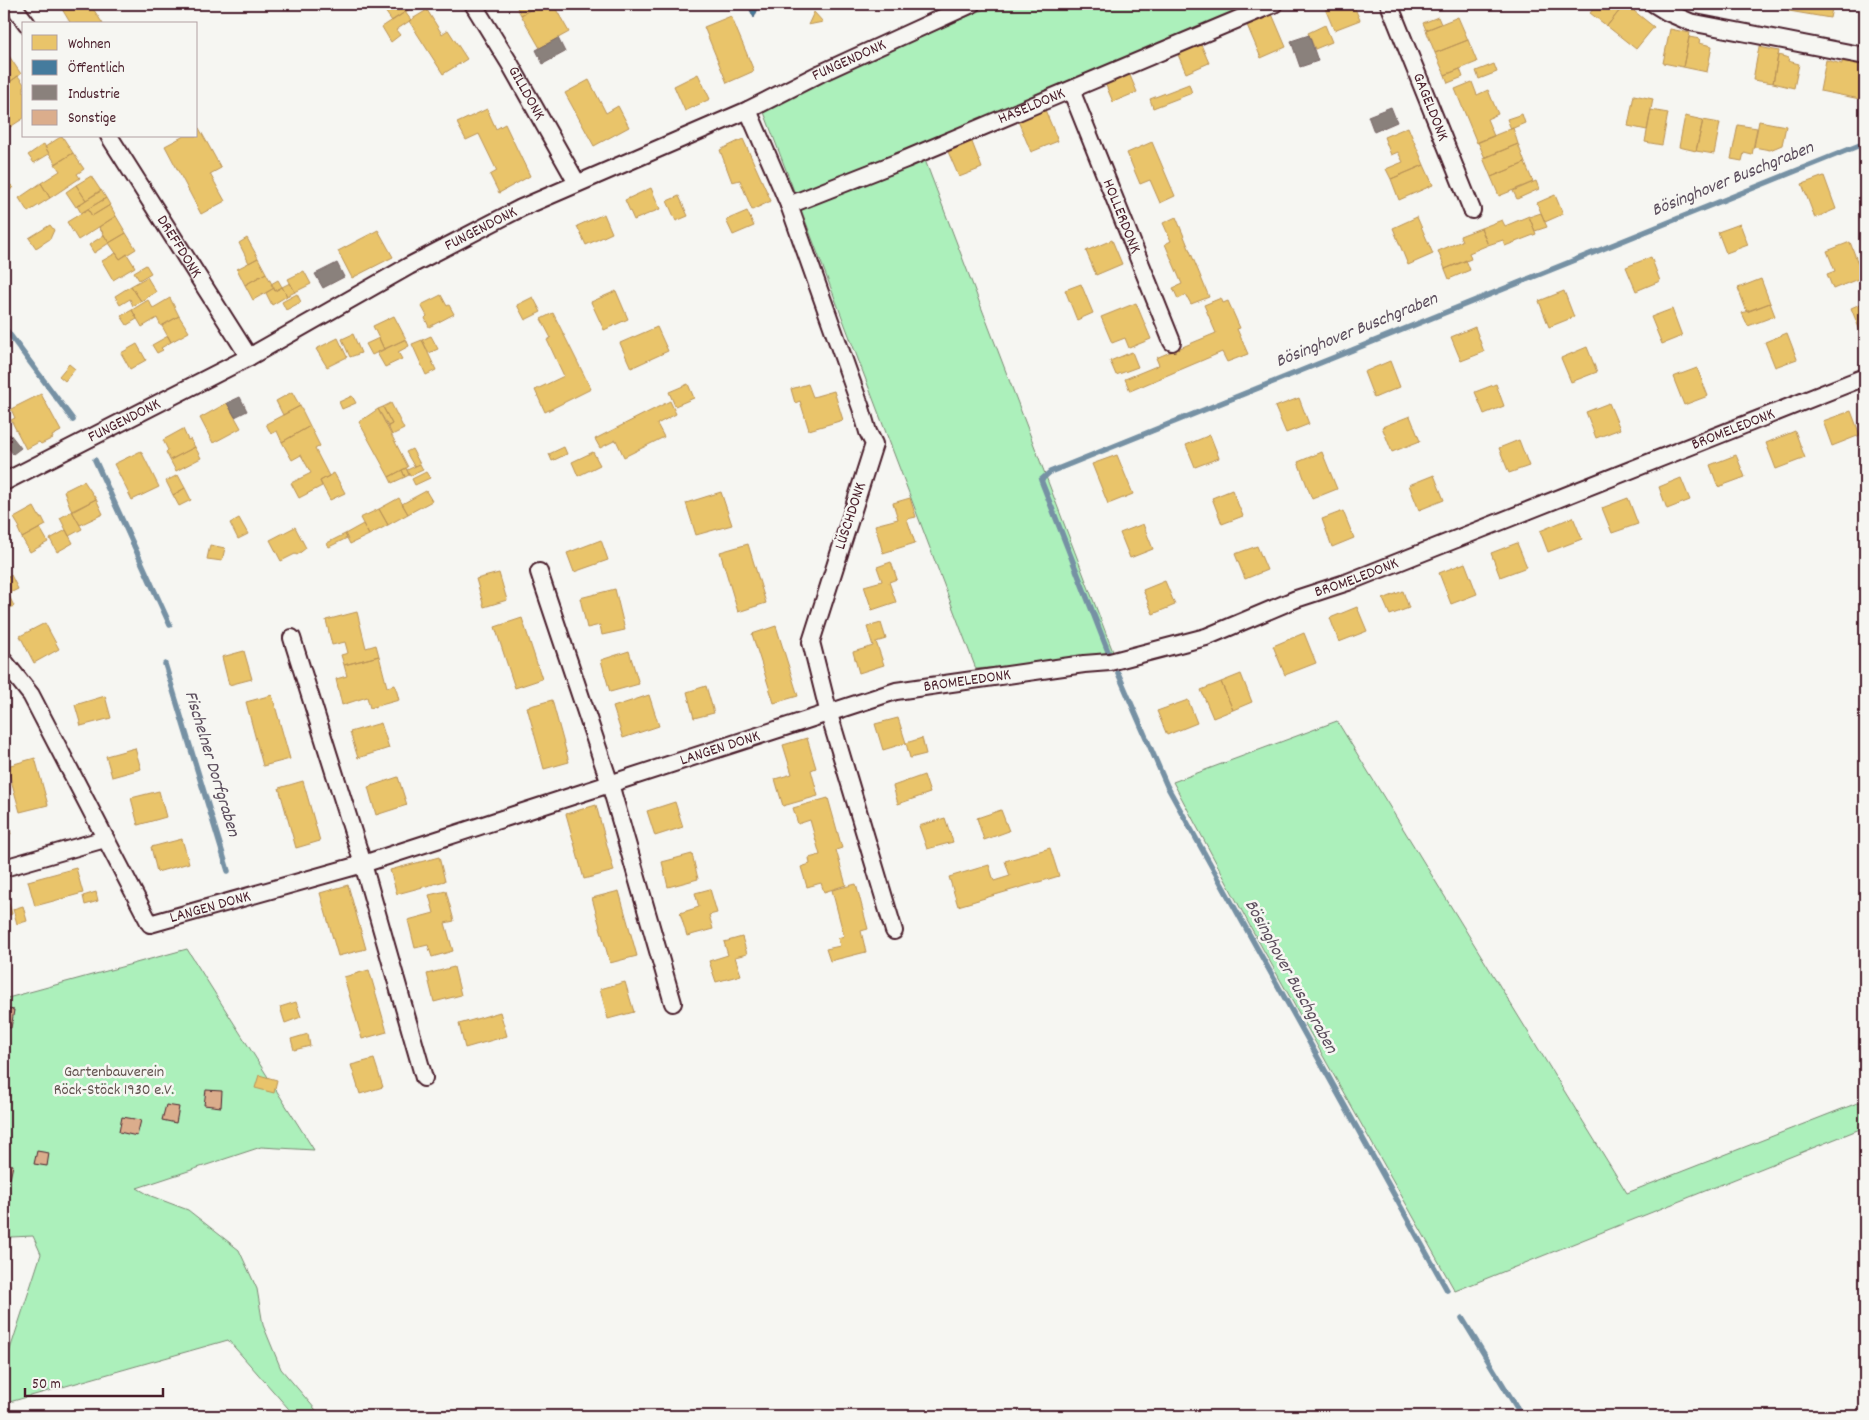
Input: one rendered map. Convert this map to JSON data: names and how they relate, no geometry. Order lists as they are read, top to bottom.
{
  "streets": {
    "street": [
      "FUNGENDONK",
      "GILLDONK",
      "HASELDONK",
      "GAGELDONK",
      "HOLLERDONK",
      "DREFFDONK",
      "BROMELEDONK",
      "LÜSCHDONK",
      "LANGEN DONK"
    ]
  },
  "crossings": [
    ["FUNGENDONK", "GILLDONK"],
    ["FUNGENDONK", "DREFFDONK"],
    ["FUNGENDONK", "LÜSCHDONK"],
    ["HASELDONK", "HOLLERDONK"],
    ["HASELDONK", "LÜSCHDONK"],
    ["BROMELEDONK", "LÜSCHDONK"],
    ["BROMELEDONK", "LANGEN DONK"],
    ["LÜSCHDONK", "LANGEN DONK"]
  ],
  "water": ["Bösinghover Buschgraben", "Fischelner Dorfgraben"],
  "parks": ["Gartenbauverein Röck-Stöck 1930 e.V."],
  "legend": [
    "Wohnen",
    "Öffentlich",
    "Industrie",
    "Sonstige"
  ],
  "scale_bar": "50 m"
}
